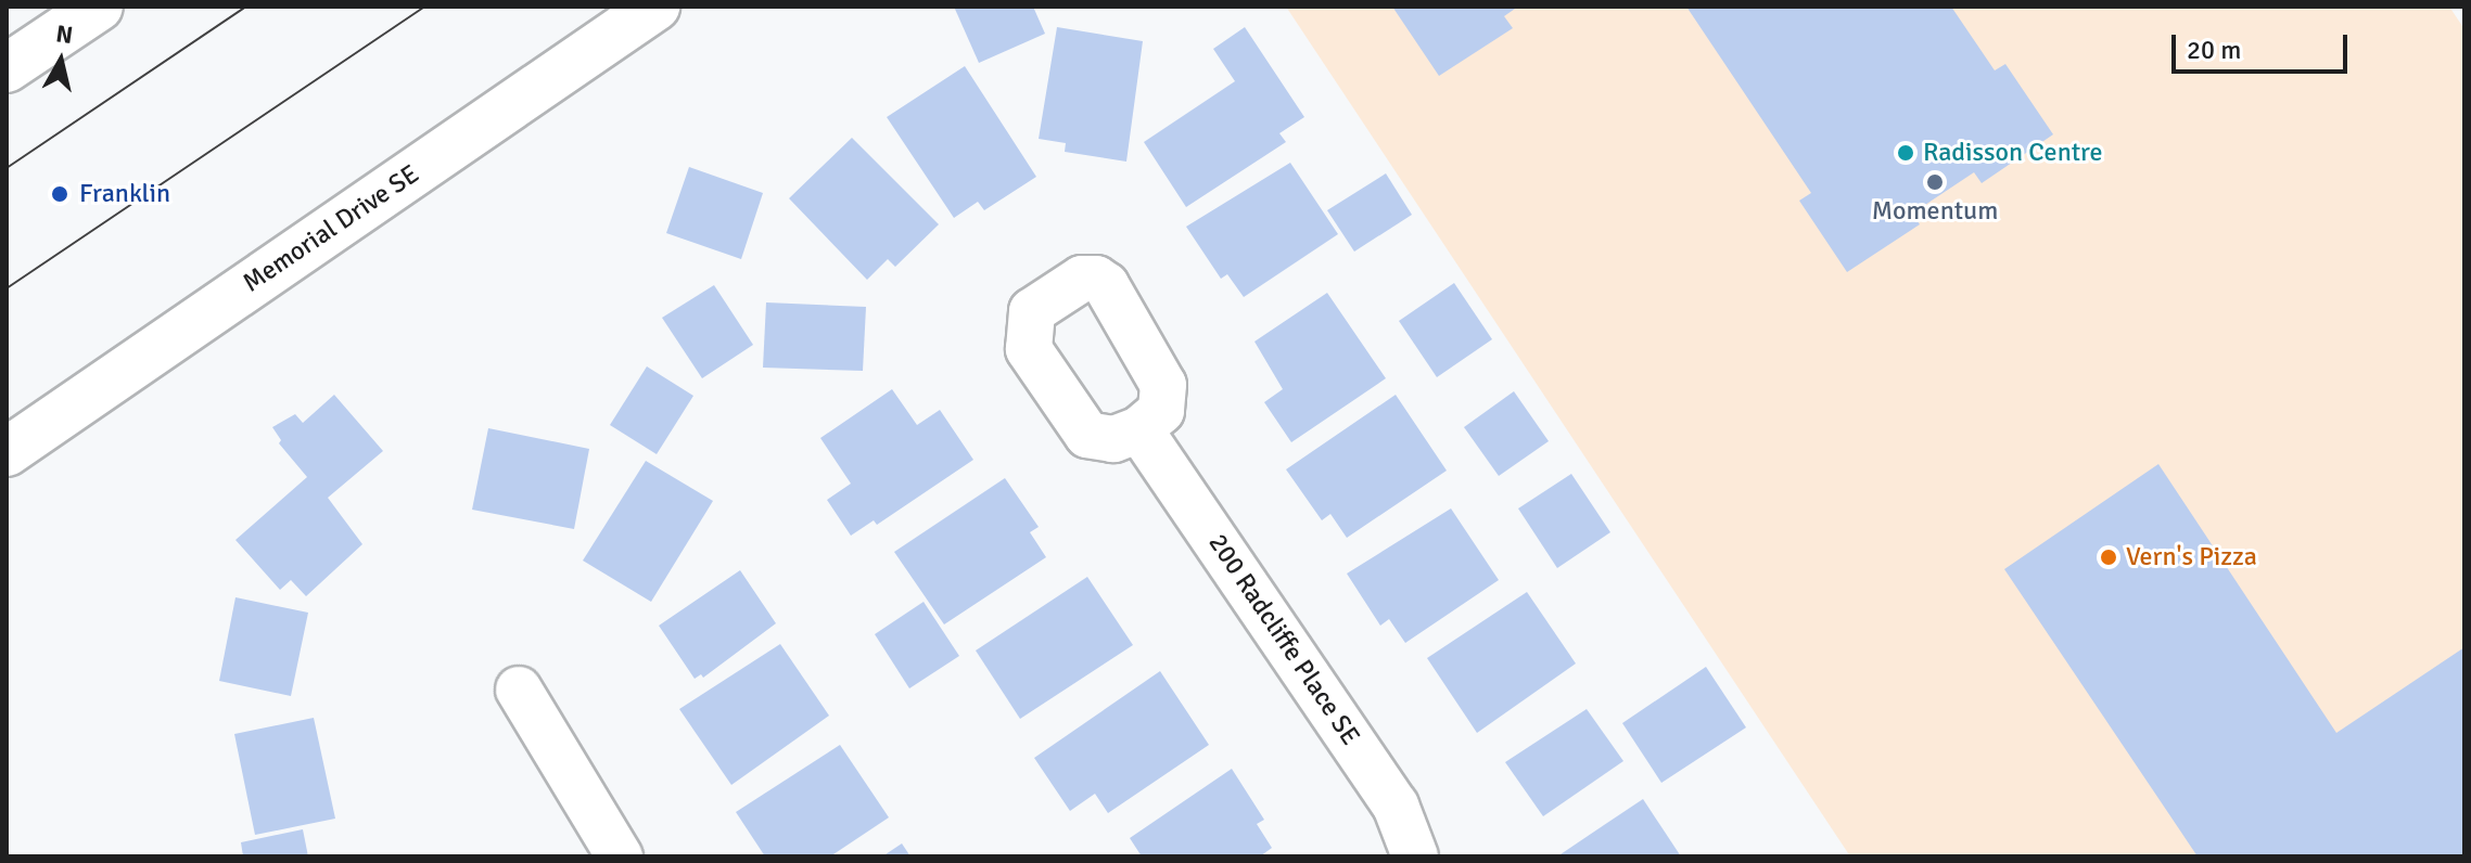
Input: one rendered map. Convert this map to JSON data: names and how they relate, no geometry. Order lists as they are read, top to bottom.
{
  "streets": {
    "main road": ["Memorial Drive SE"],
    "street": ["200 Radcliffe Place SE"]
  },
  "places": [
    "Radisson Centre",
    "Momentum",
    "Franklin",
    "Vern's Pizza"
  ],
  "scale_bar": "20 m",
  "north": "top"
}
